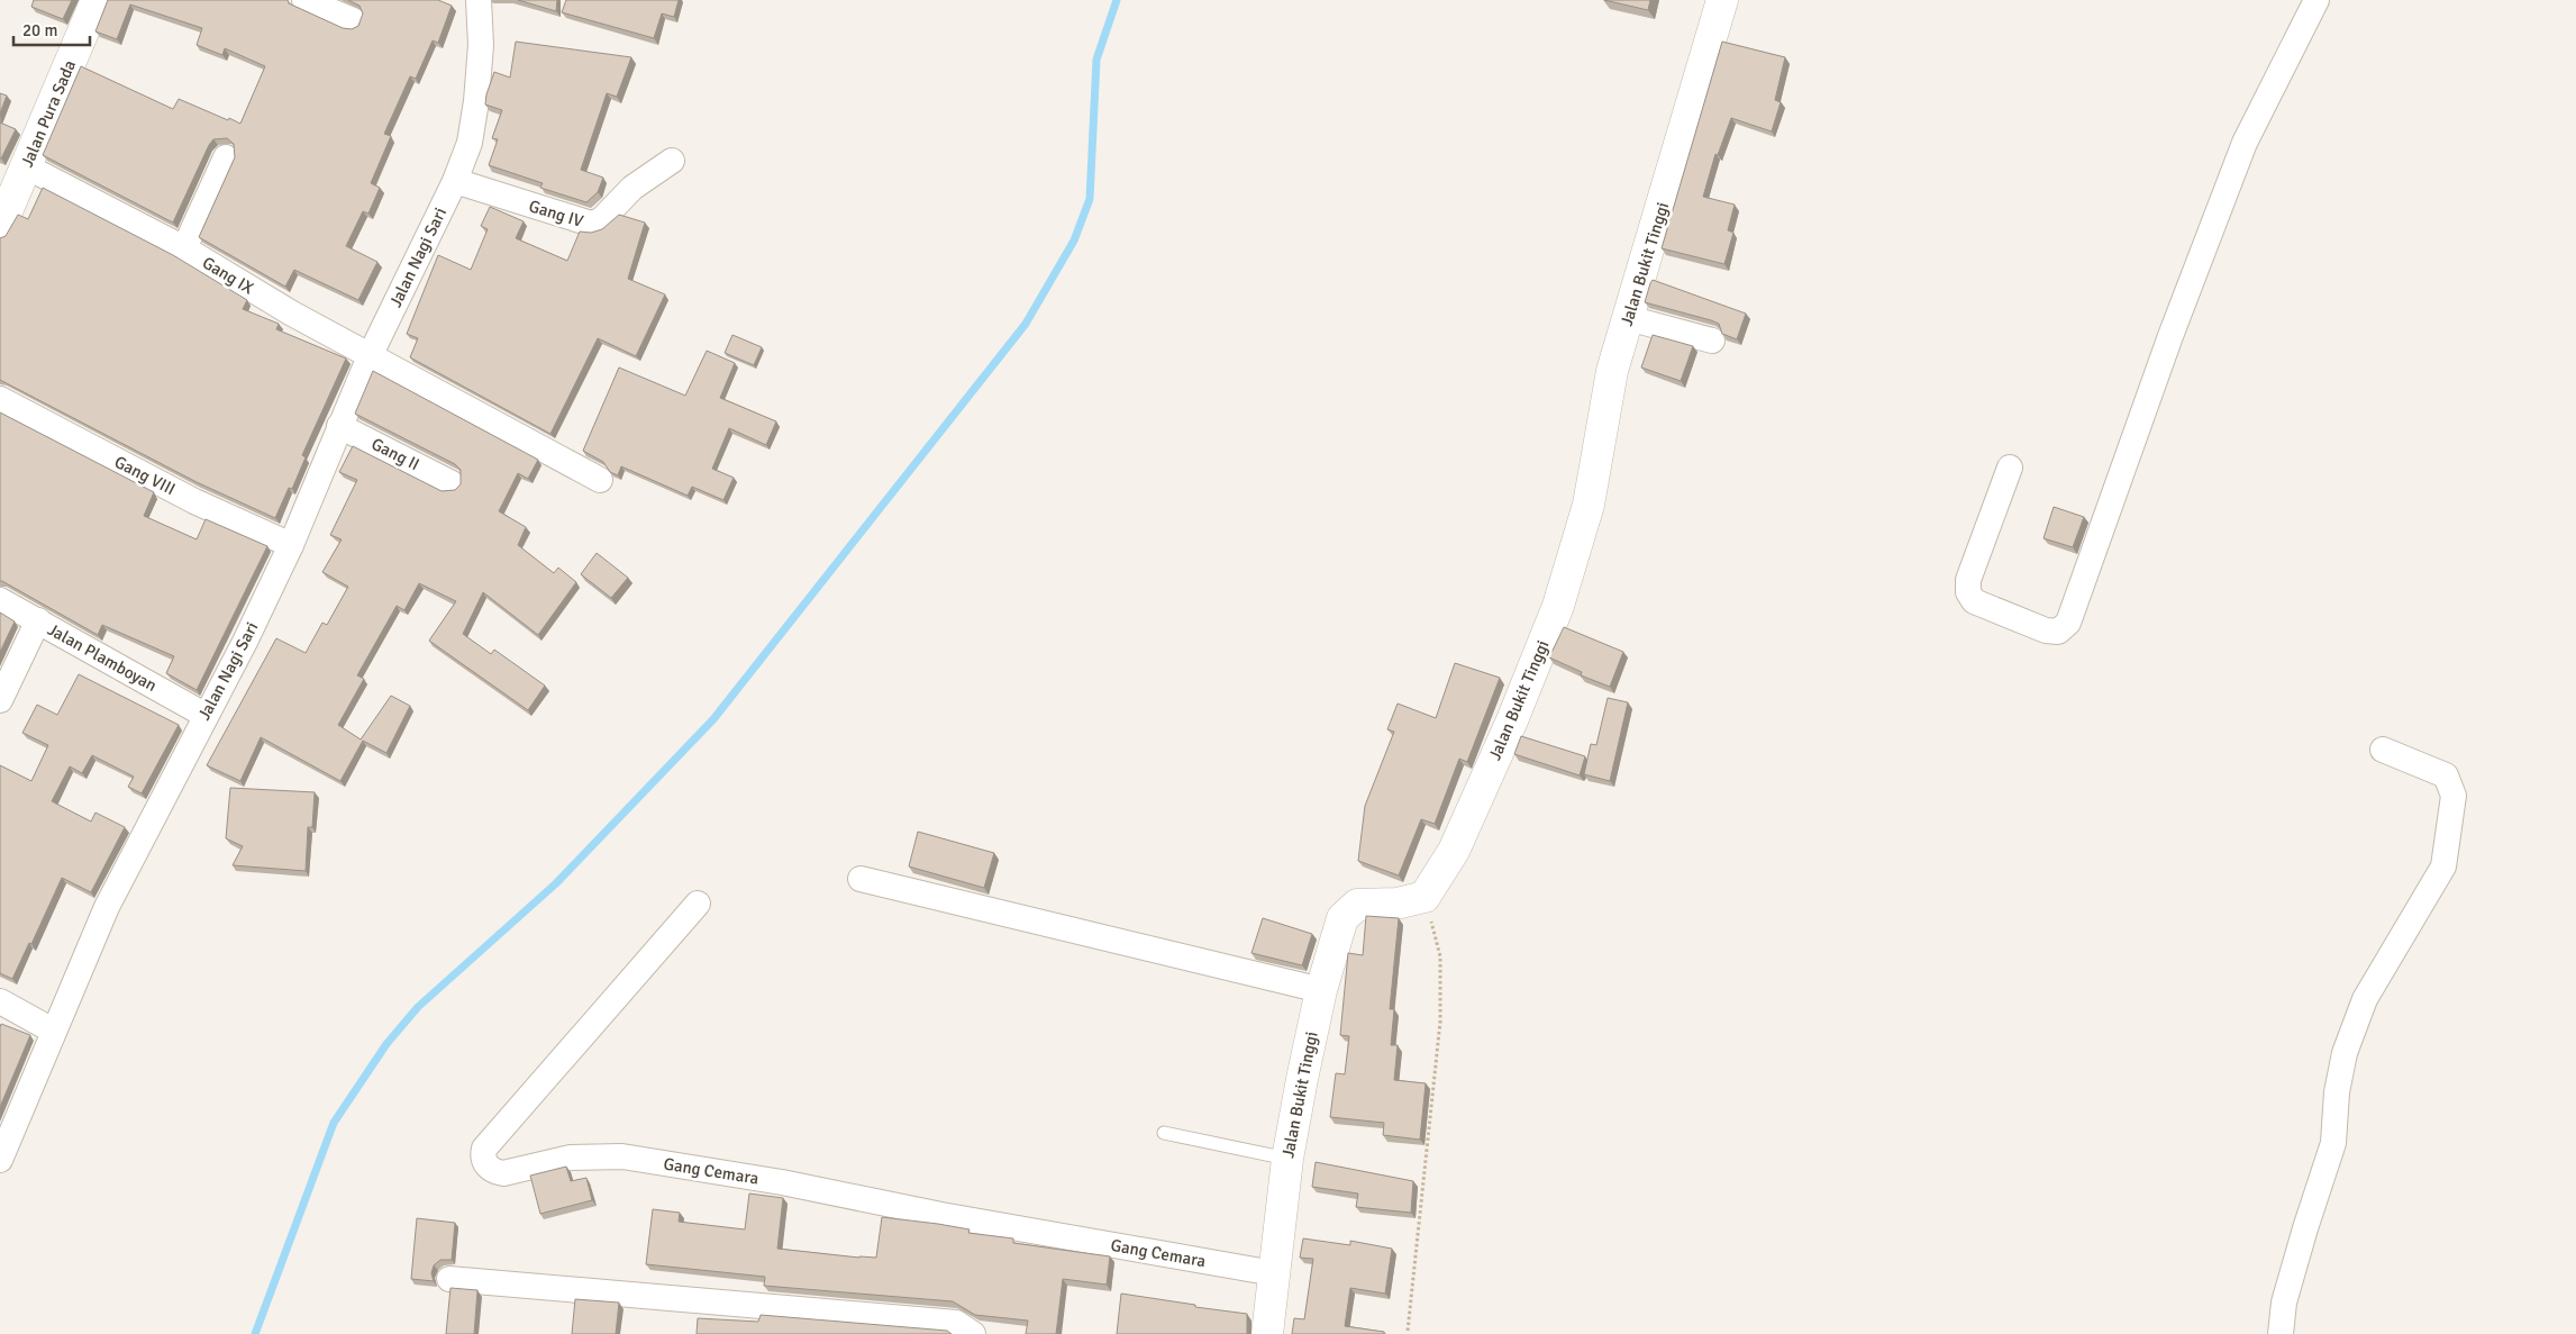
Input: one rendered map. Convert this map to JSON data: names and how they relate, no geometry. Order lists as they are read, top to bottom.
{
  "streets": {
    "street": [
      "Jalan Pura Sada",
      "Gang IV",
      "Jalan Nagi Sari",
      "Jalan Bukit Tinggi",
      "Gang IX",
      "Gang II",
      "Gang VIII",
      "Jalan Plamboyan",
      "Gang Cemara"
    ]
  },
  "crossings": [
    ["Jalan Pura Sada", "Gang IX"],
    ["Gang IV", "Jalan Nagi Sari"],
    ["Jalan Nagi Sari", "Gang IX"],
    ["Jalan Nagi Sari", "Gang II"],
    ["Jalan Nagi Sari", "Gang VIII"],
    ["Jalan Nagi Sari", "Jalan Plamboyan"],
    ["Jalan Bukit Tinggi", "Gang Cemara"]
  ],
  "scale_bar": "20 m"
}
